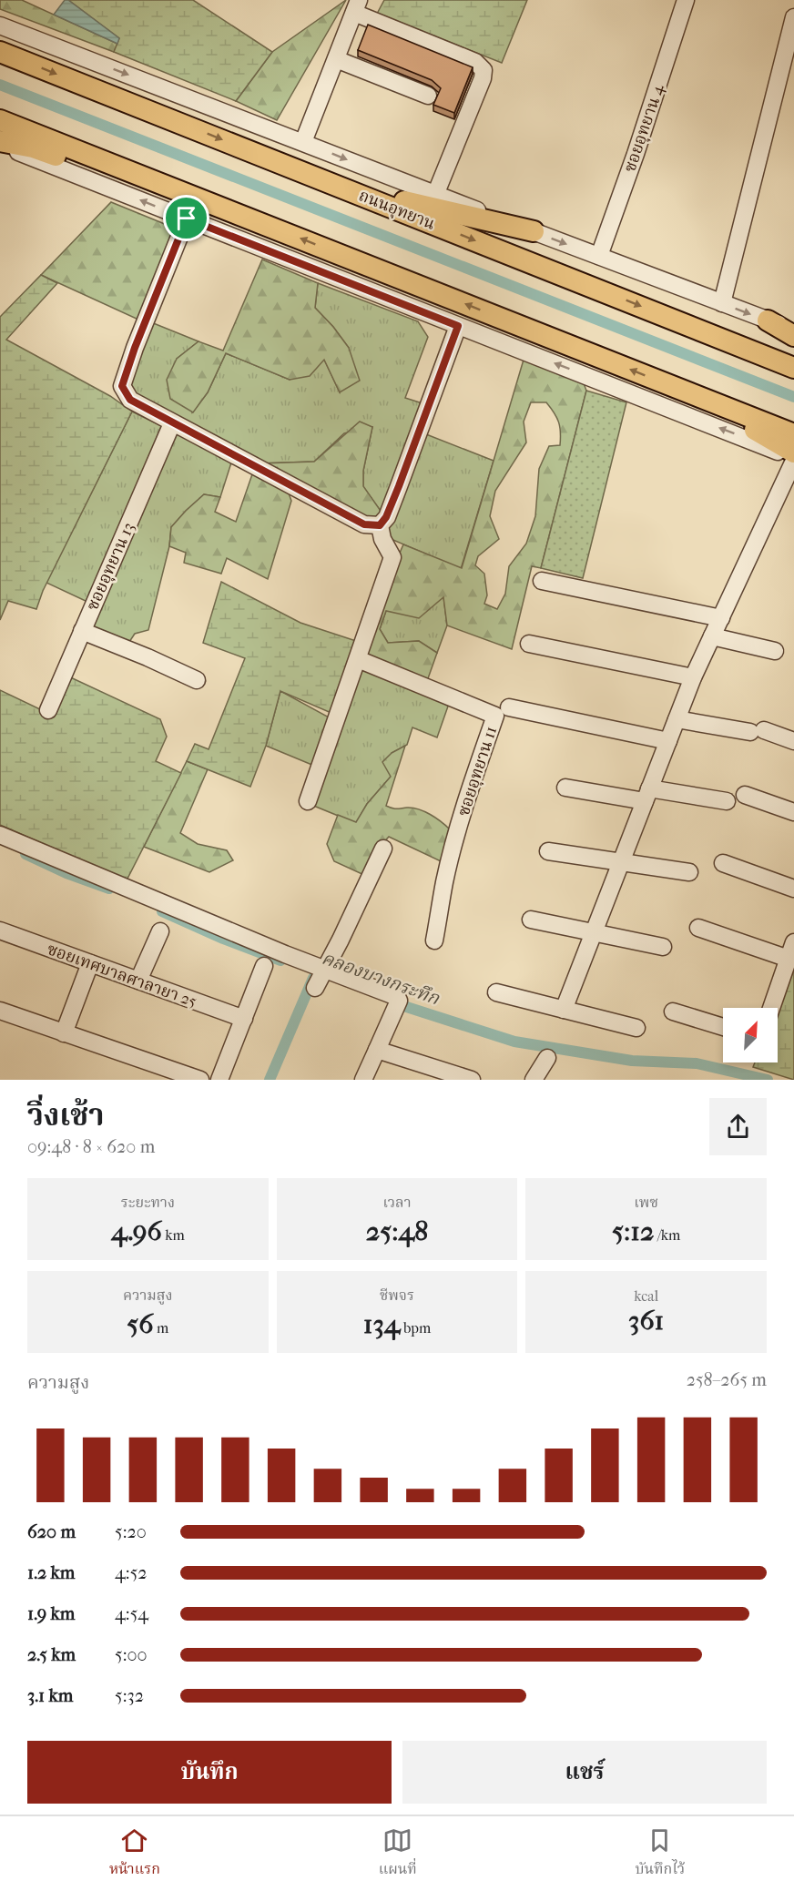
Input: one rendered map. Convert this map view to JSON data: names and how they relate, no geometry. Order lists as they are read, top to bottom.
{
  "streets": {
    "main road": ["ถนนอุทยาน"],
    "street": [
      "ซอยอุทยาน 4",
      "ซอยอุทยาน 13",
      "ซอยอุทยาน 11",
      "ซอยเทศบาลศาลายา 25"
    ]
  },
  "crossings": [
    ["ซอยอุทยาน 4", "ถนนอุทยาน"]
  ],
  "water": ["คลองบางกระทึก"],
  "north": "top right",
  "page": {
    "heading": ["วิ่งเช้า", "09:48 · 8 × 620 m"],
    "stats": [
      ["ระยะทาง", "4.96 km"],
      ["เวลา", "25:48"],
      ["เพซ", "5:12 /km"],
      ["ความสูง", "56 m"],
      ["ชีพจร", "134 bpm"],
      ["kcal", "361"]
    ],
    "chart": ["ความสูง", "258–265 m"],
    "list": [
      {
        "name": "620 m",
        "note": "5:20"
      },
      {
        "name": "1.2 km",
        "note": "4:52"
      },
      {
        "name": "1.9 km",
        "note": "4:54"
      },
      {
        "name": "2.5 km",
        "note": "5:00"
      },
      {
        "name": "3.1 km",
        "note": "5:32"
      }
    ],
    "buttons": ["บันทึก", "แชร์"],
    "tabs": ["หน้าแรก", "แผนที่", "บันทึกไว้"]
  }
}
